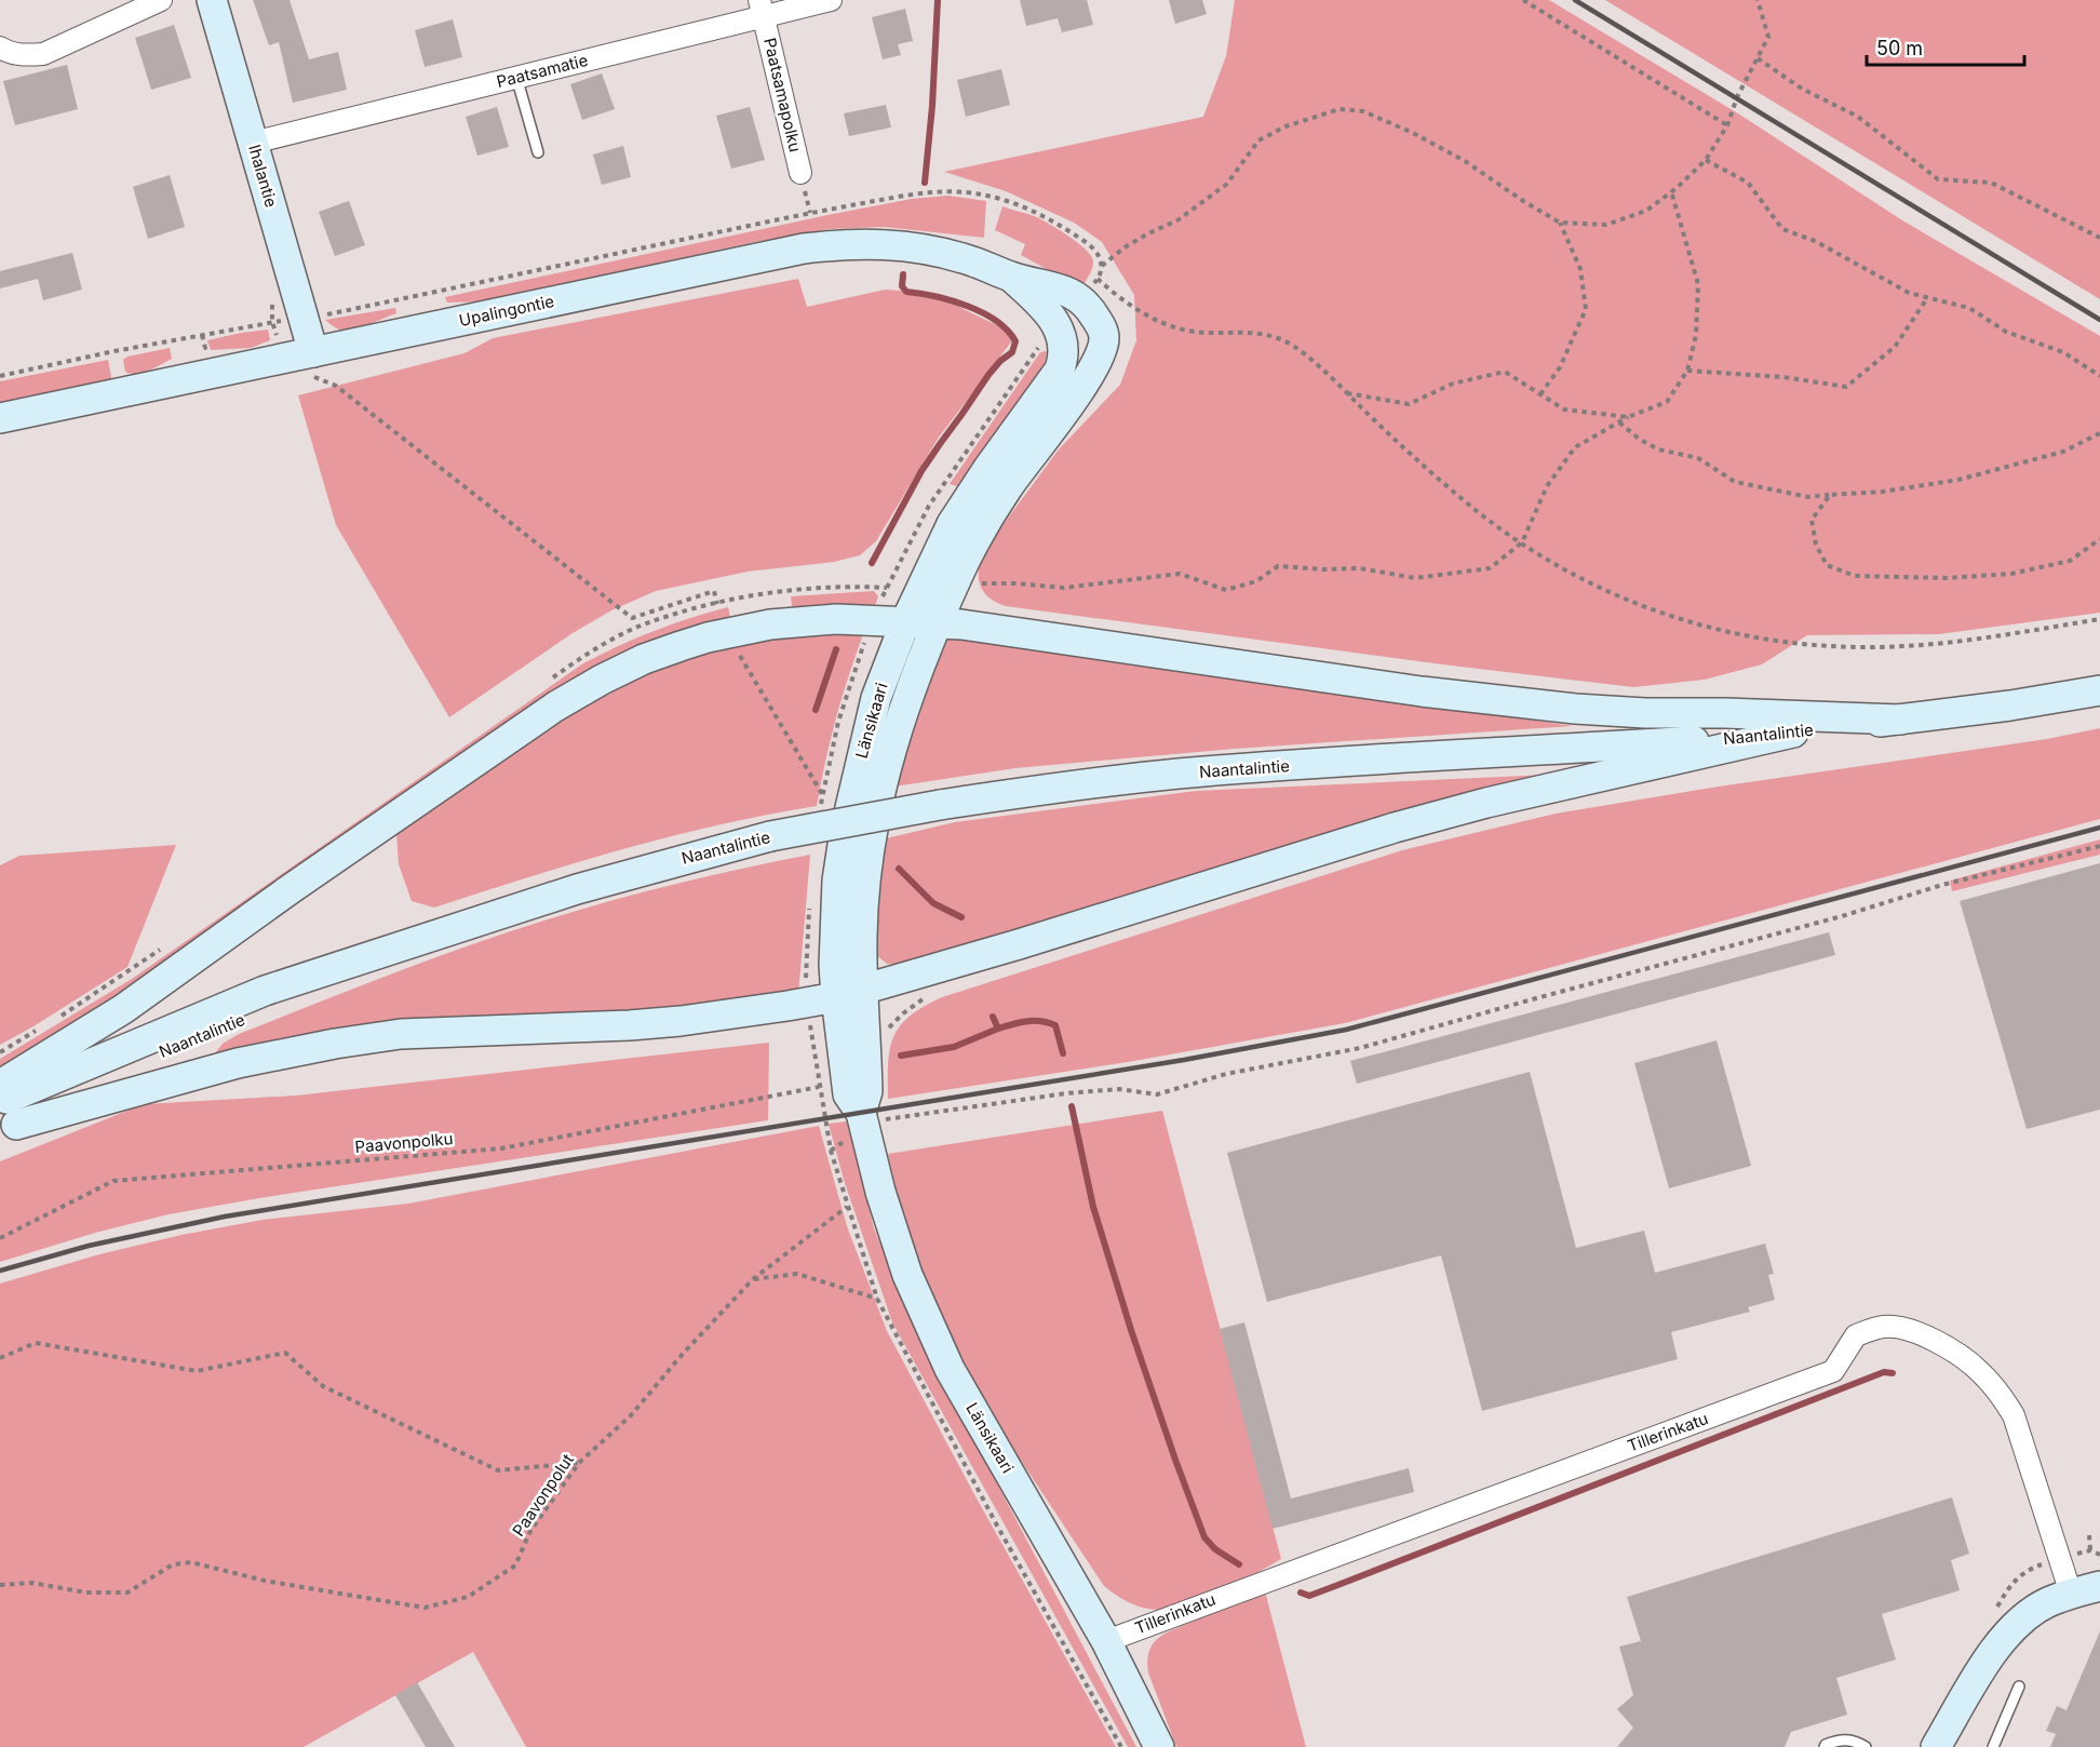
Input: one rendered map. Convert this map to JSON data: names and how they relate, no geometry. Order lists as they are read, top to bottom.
{
  "streets": {
    "main road": [
      "Ihalantie",
      "Upalingontie",
      "Länsikaari",
      "Naantalintie"
    ],
    "street": ["Paatsamatie", "Paatsamapolku", "Tillerinkatu"],
    "path": ["Paavonpolku", "Paavonpolut"]
  },
  "crossings": [
    ["Paatsamatie", "Paatsamapolku"],
    ["Paatsamatie", "Ihalantie"],
    ["Ihalantie", "Upalingontie"],
    ["Upalingontie", "Länsikaari"],
    ["Länsikaari", "Tillerinkatu"]
  ],
  "scale_bar": "50 m"
}
